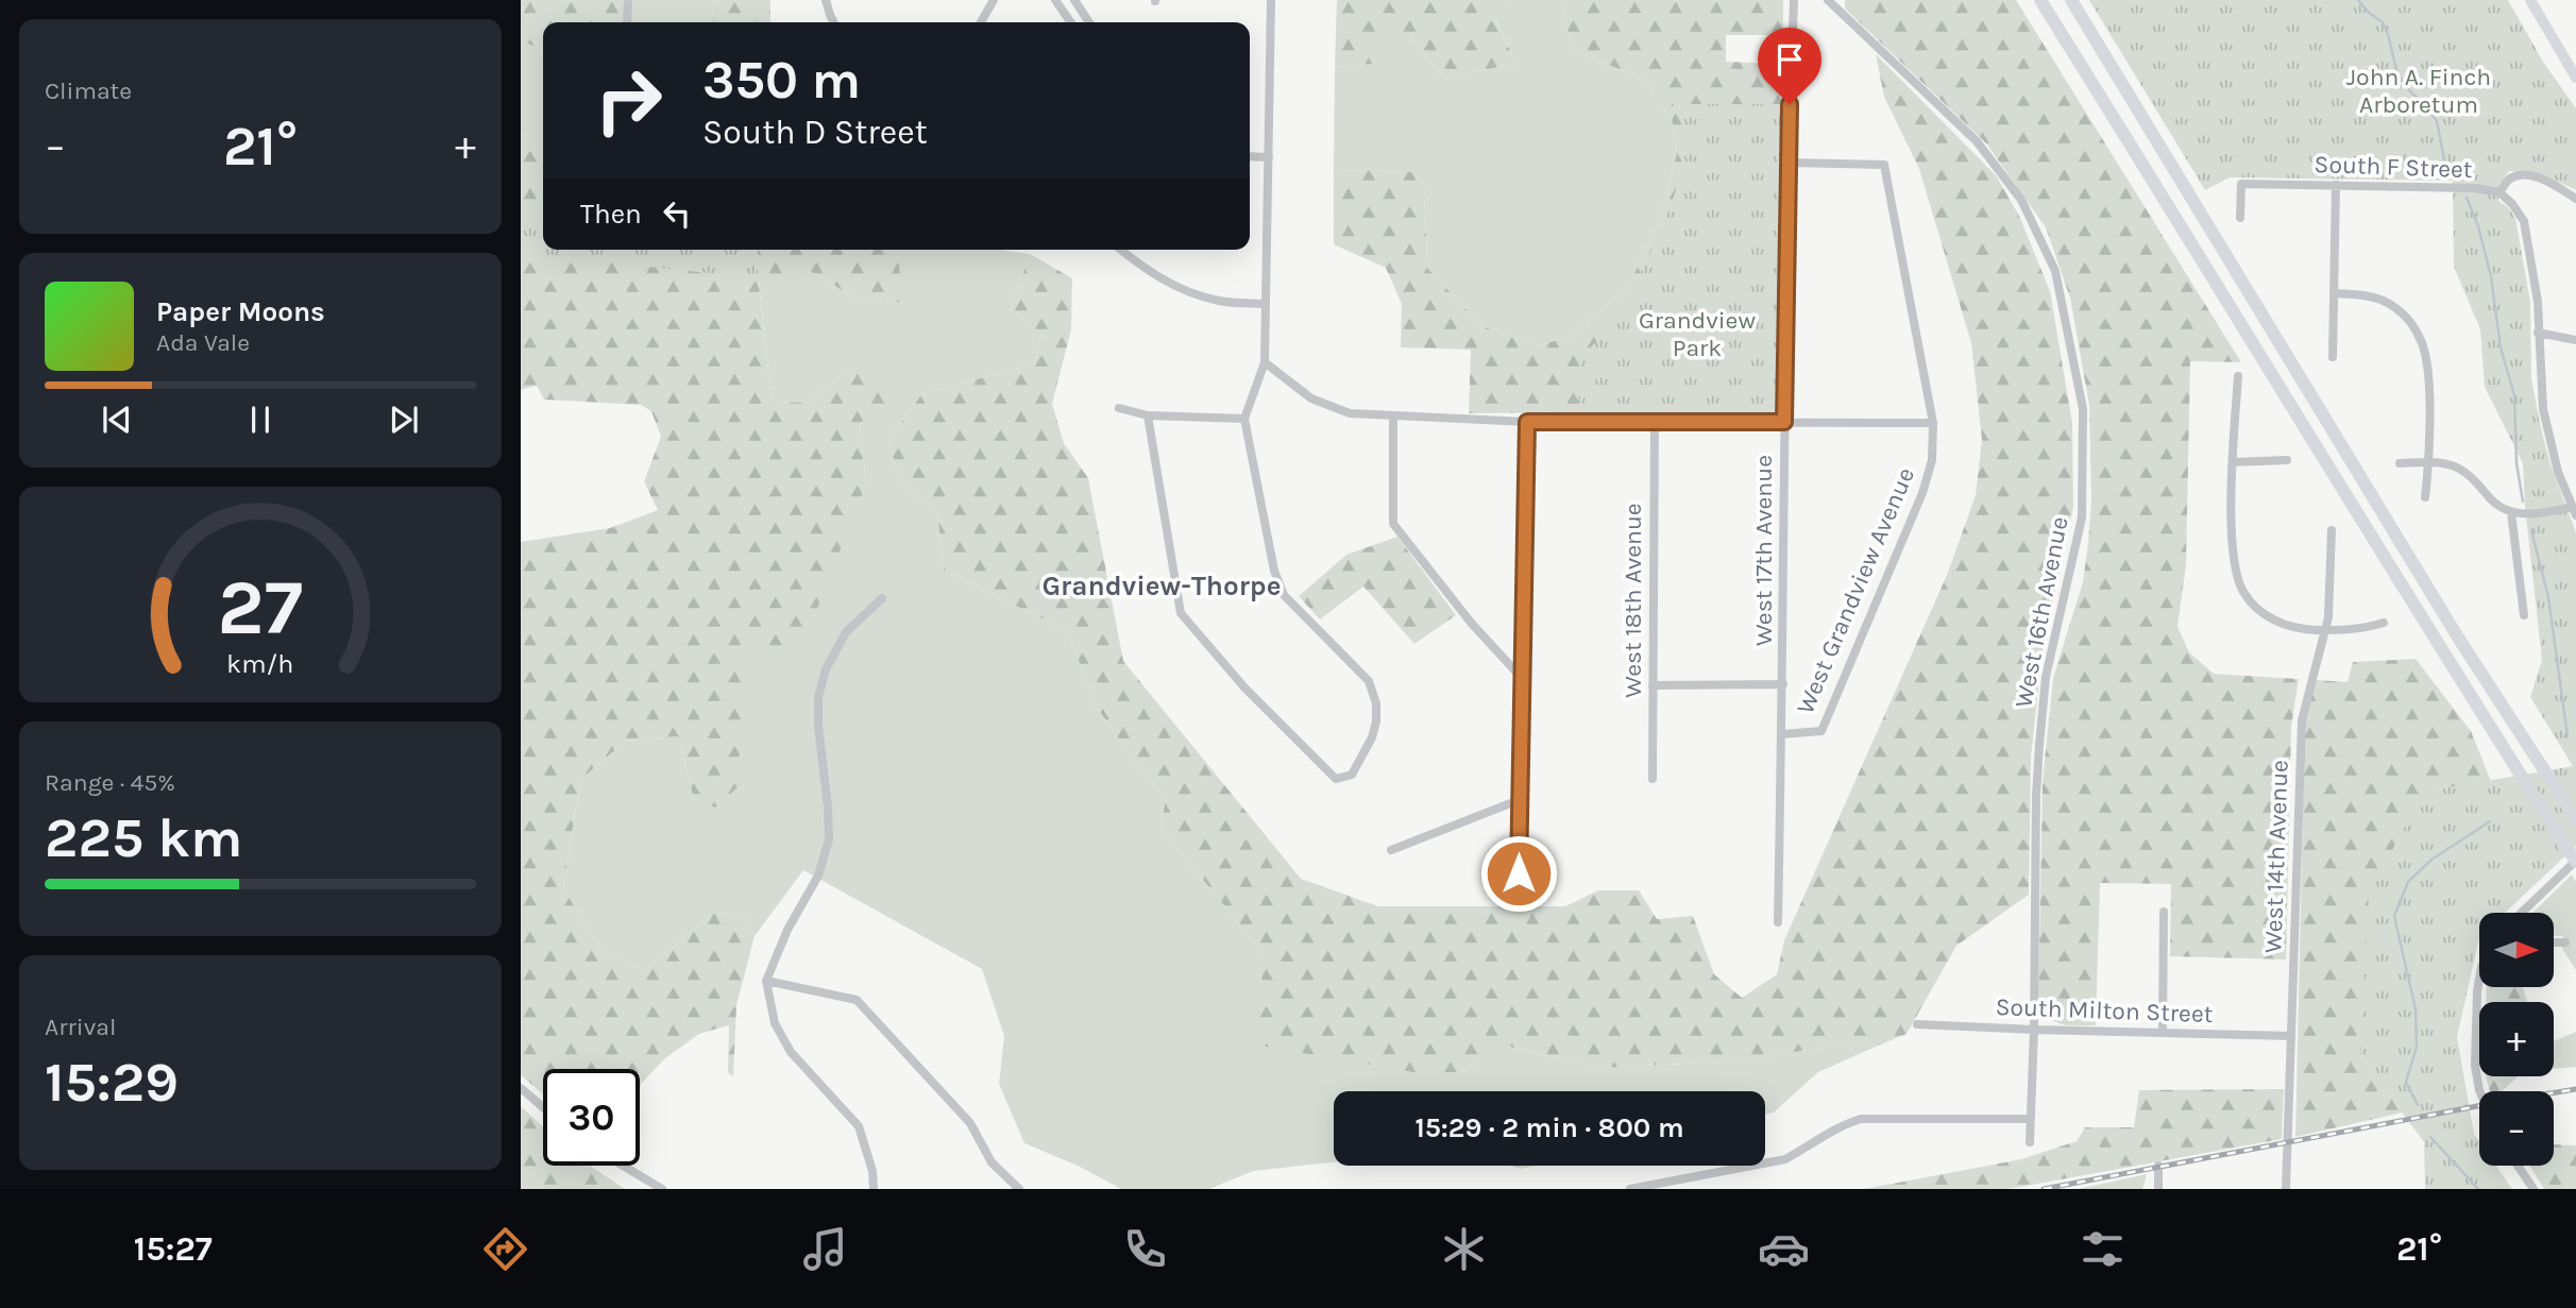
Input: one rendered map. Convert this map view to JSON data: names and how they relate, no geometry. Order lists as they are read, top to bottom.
{
  "streets": {
    "street": [
      "South F Street",
      "West 17th Avenue",
      "West Grandview Avenue",
      "West 18th Avenue",
      "West 16th Avenue",
      "West 14th Avenue",
      "South Milton Street"
    ]
  },
  "crossings": [
    ["West 17th Avenue", "West Grandview Avenue"],
    ["West 16th Avenue", "South Milton Street"],
    ["West 14th Avenue", "South Milton Street"]
  ],
  "districts": ["Grandview-Thorpe"],
  "parks": ["John A. Finch Arboretum", "Grandview Park"],
  "north": "right",
  "page": {
    "tile": [
      "Climate",
      ["Range · 45%", "225 km"],
      ["Arrival", "15:29"]
    ],
    "turn": ["350 m", "South D Street"],
    "heat": ["−", "21°", "+"],
    "then": "Then",
    "song": ["Paper Moons", "Ada Vale"],
    "map_buttons": ["+", "−"],
    "limit": "30",
    "trip": "15:29 · 2 min · 800 m",
    "tabs": ["15:27", "21°"],
    "gauge": ["27", "km/h"]
  }
}
